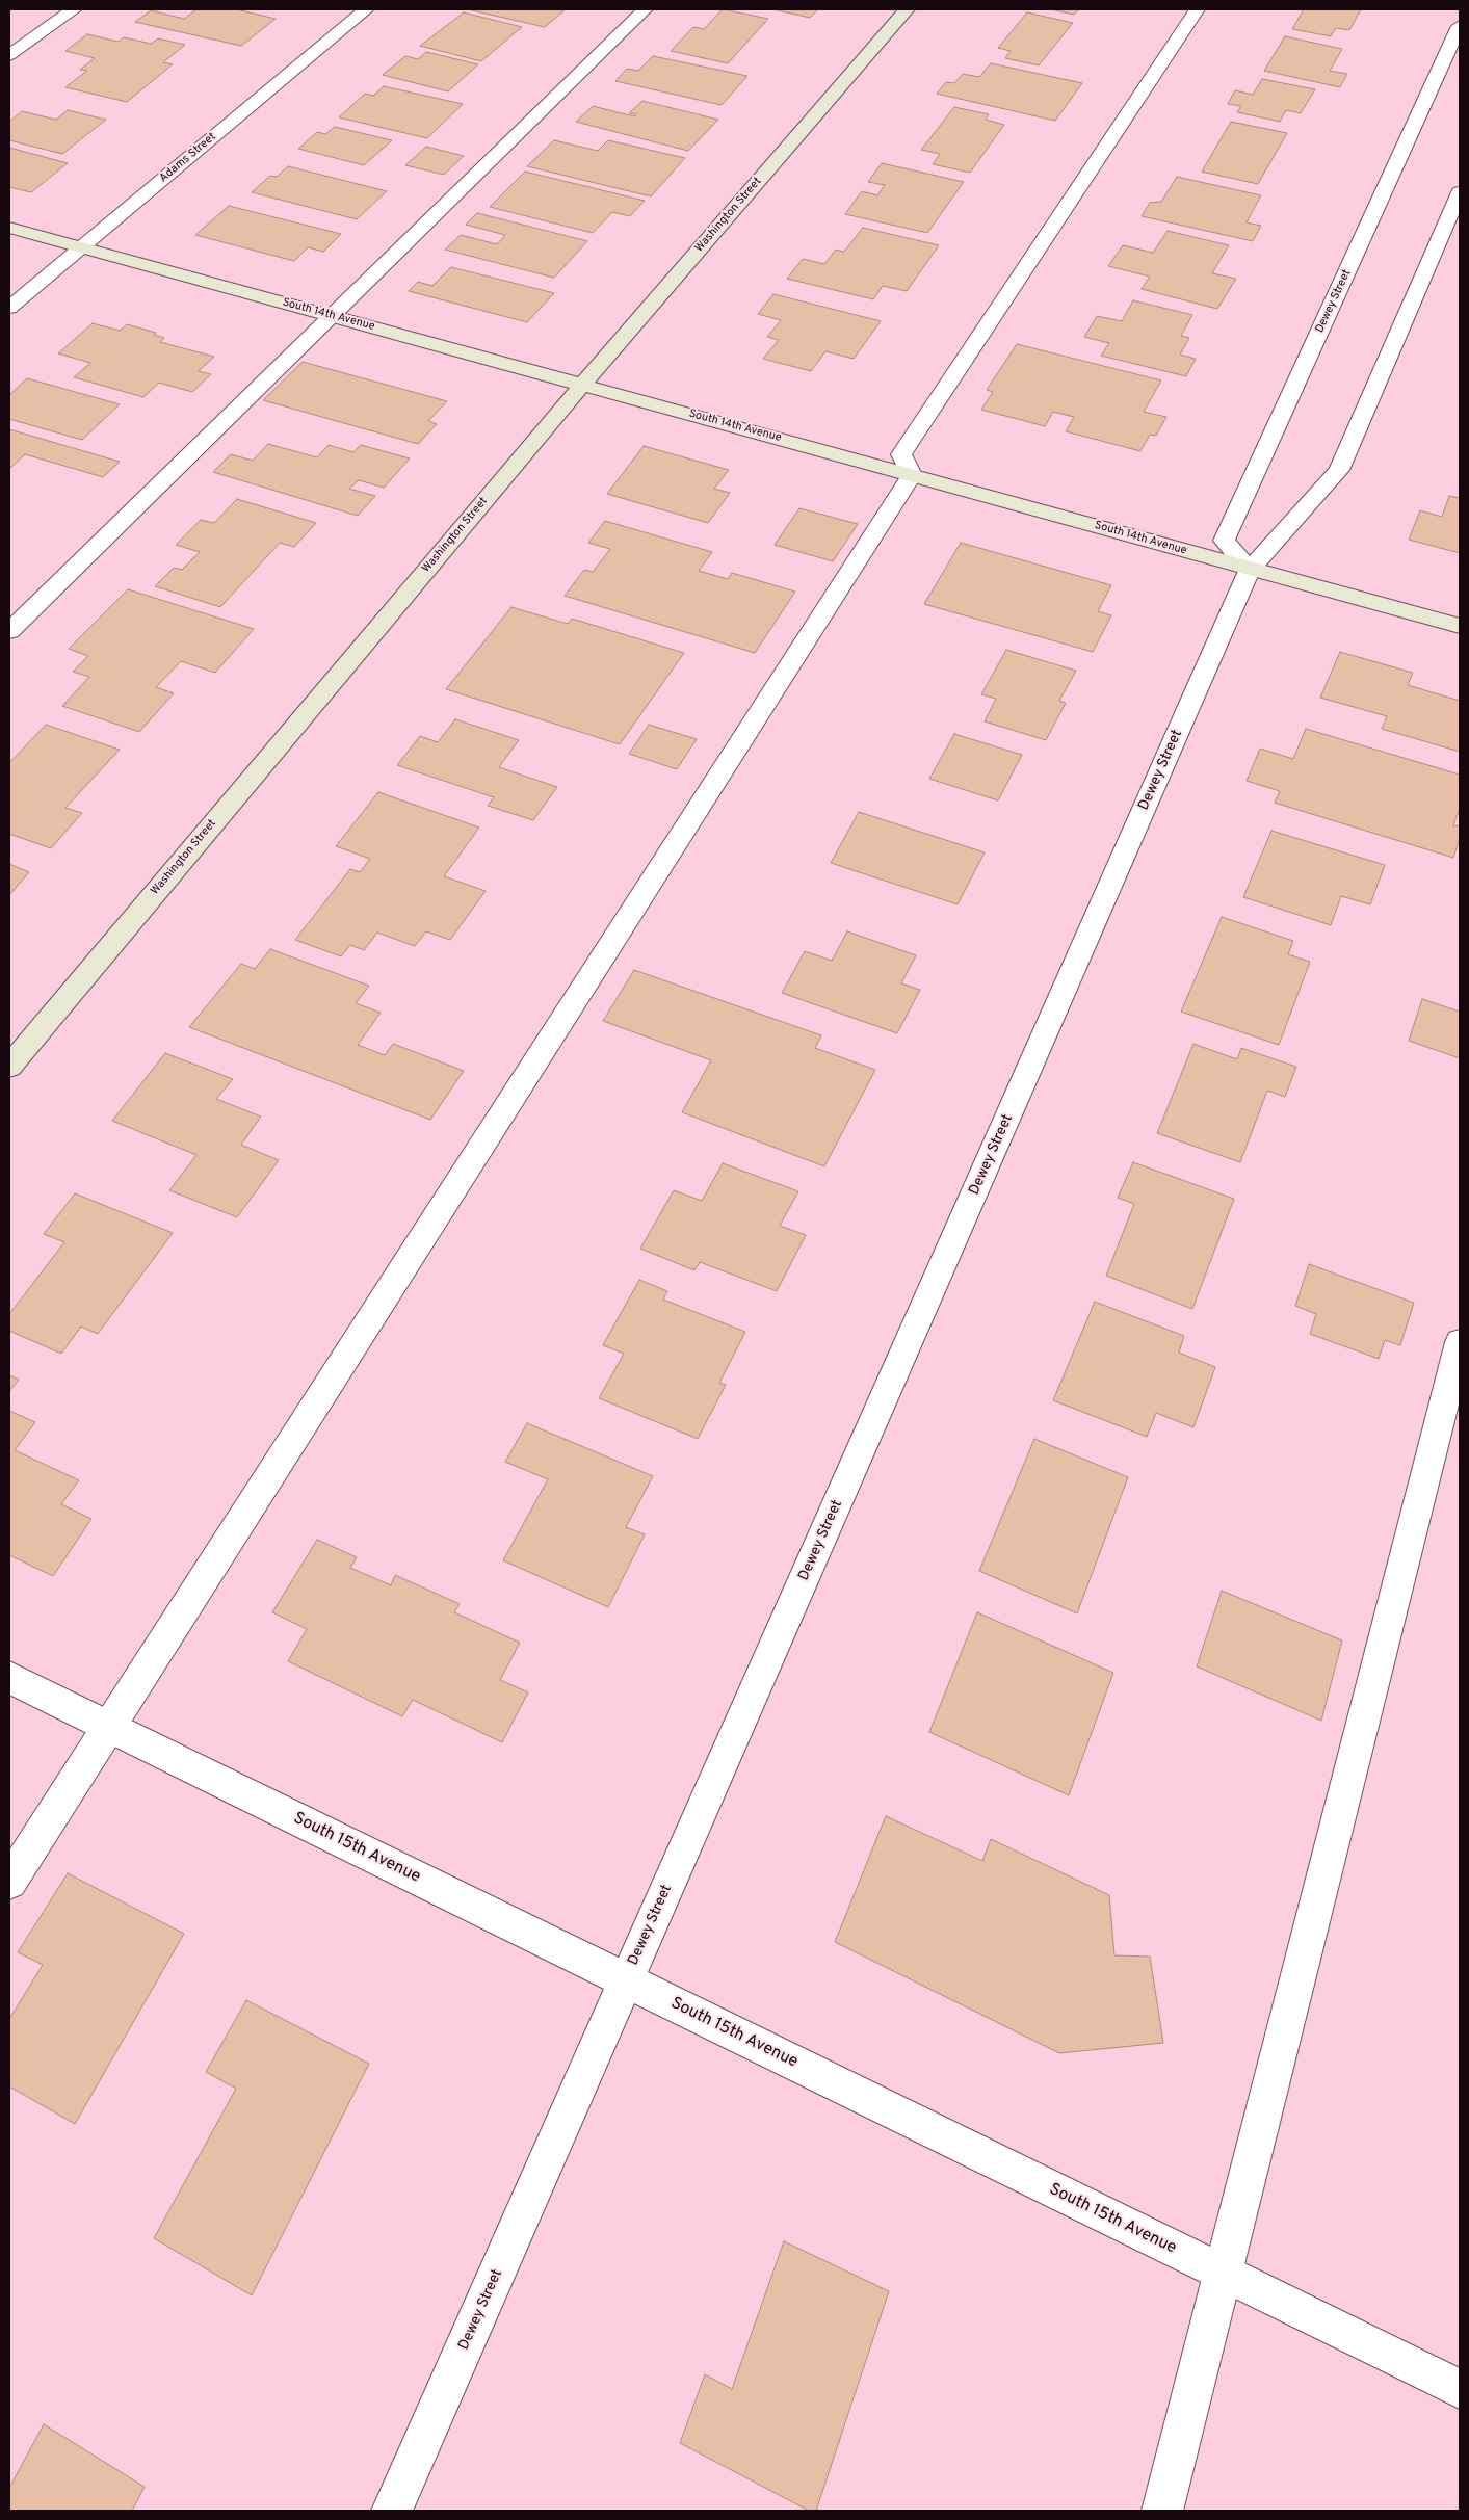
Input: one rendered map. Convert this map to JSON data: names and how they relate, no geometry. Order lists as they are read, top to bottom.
{
  "streets": {
    "street": [
      "Adams Street",
      "Washington Street",
      "Dewey Street",
      "South 14th Avenue",
      "South 15th Avenue"
    ]
  },
  "crossings": [
    ["Adams Street", "South 14th Avenue"],
    ["Washington Street", "South 14th Avenue"],
    ["Dewey Street", "South 14th Avenue"],
    ["Dewey Street", "South 15th Avenue"]
  ]
}
